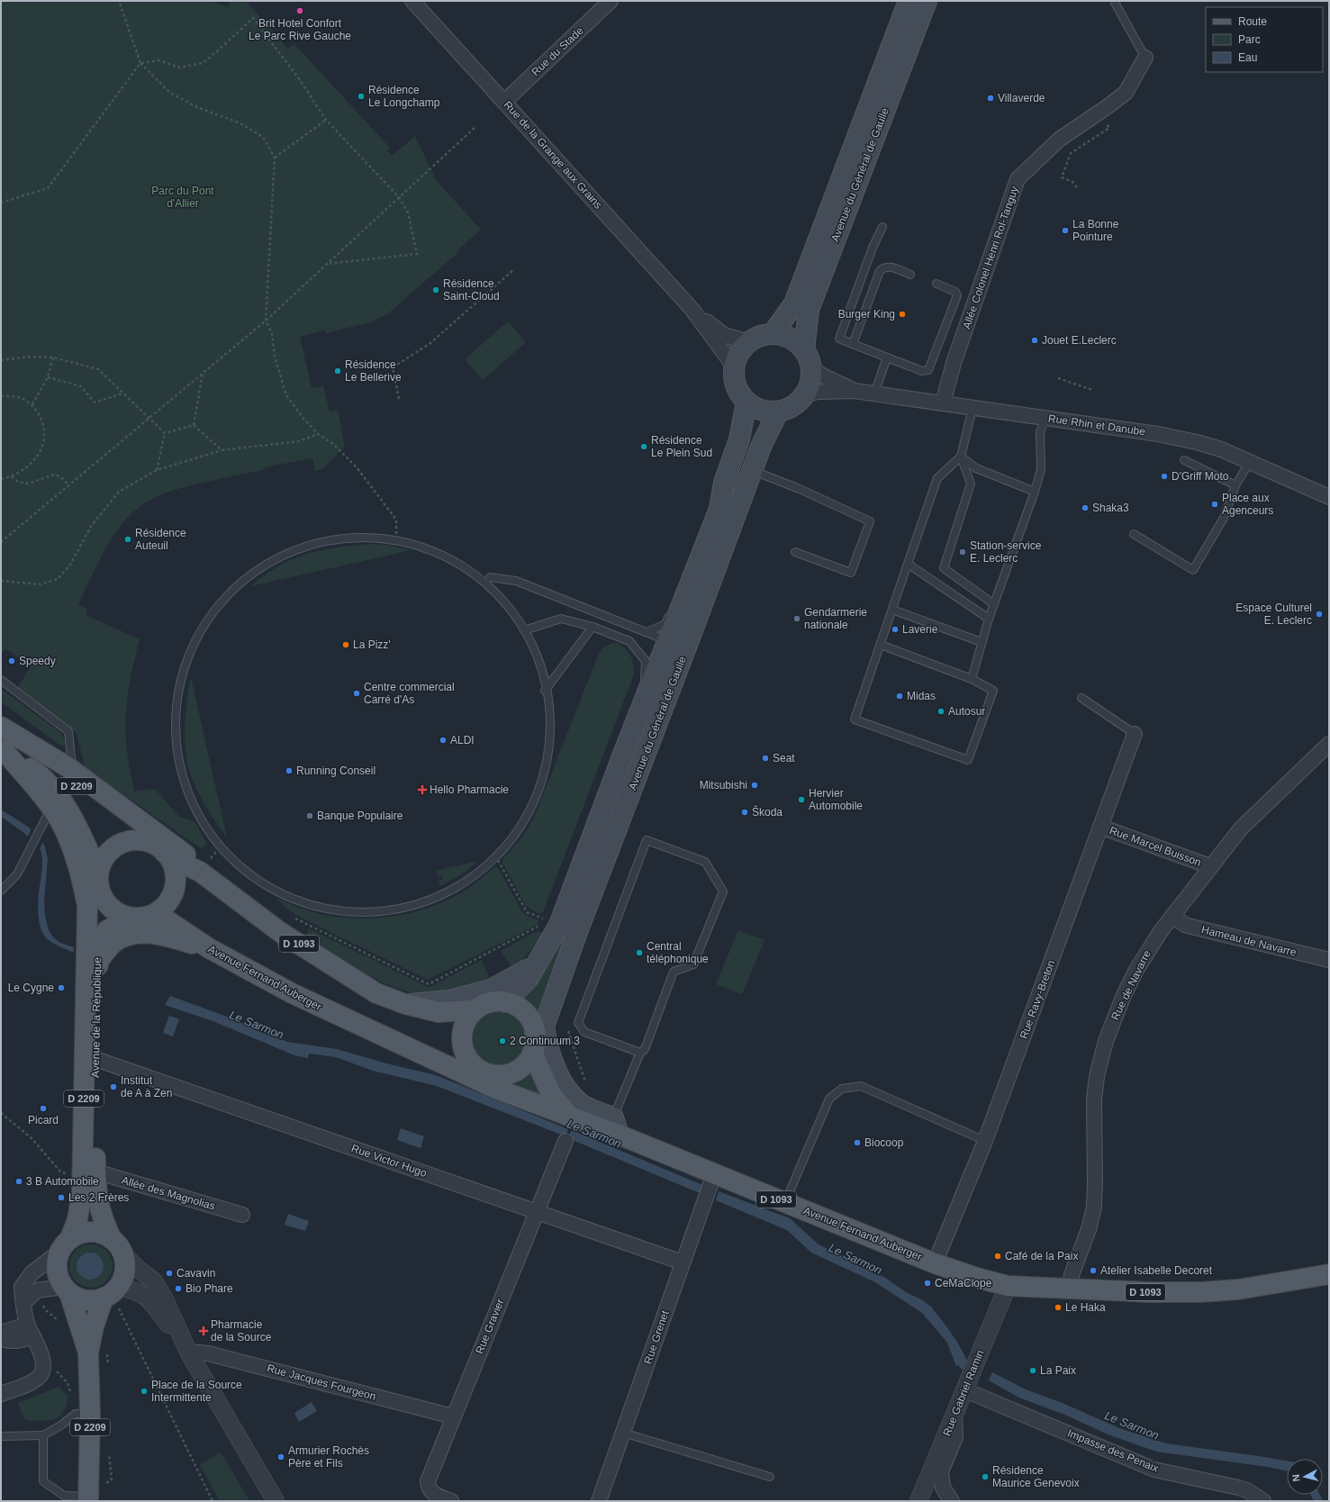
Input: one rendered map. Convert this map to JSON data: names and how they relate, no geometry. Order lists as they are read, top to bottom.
{
  "streets": {
    "main road": [
      "Avenue du Général de Gaulle",
      "D 2209",
      "D 1093",
      "Avenue Fernand Auberger",
      "Avenue de la République"
    ],
    "street": [
      "Rue du Stade",
      "Rue de la Grange aux Grains",
      "Allée Colonel Henri Rol-Tanguy",
      "Rue Rhin et Danube",
      "Rue Marcel Buisson",
      "Hameau de Navarre",
      "Rue de Navarre",
      "Rue Ravy-Breton",
      "Rue Victor Hugo",
      "Allée des Magnolias",
      "Rue Gravier",
      "Rue Grenet",
      "Rue Jacques Fourgeon",
      "Rue Gabriel Ramin",
      "Impasse des Penaix"
    ]
  },
  "crossings": [
    ["Rue du Stade", "Rue de la Grange aux Grains"],
    ["Rue de la Grange aux Grains", "Avenue du Général de Gaulle"],
    ["Rue de la Grange aux Grains", "Rue Rhin et Danube"],
    ["Avenue du Général de Gaulle", "Rue Rhin et Danube"],
    ["Avenue du Général de Gaulle", "D 1093"],
    ["Avenue du Général de Gaulle", "Avenue Fernand Auberger"],
    ["Allée Colonel Henri Rol-Tanguy", "Rue Rhin et Danube"],
    ["D 2209", "D 1093"],
    ["D 2209", "Avenue Fernand Auberger"],
    ["D 2209", "Avenue de la République"],
    ["Rue Marcel Buisson", "Rue de Navarre"],
    ["Rue Marcel Buisson", "Rue Ravy-Breton"],
    ["Hameau de Navarre", "Rue de Navarre"],
    ["D 1093", "Avenue Fernand Auberger"],
    ["D 1093", "Rue de Navarre"],
    ["D 1093", "Rue Ravy-Breton"],
    ["D 1093", "Avenue de la République"],
    ["D 1093", "Rue Gabriel Ramin"],
    ["Avenue Fernand Auberger", "Rue Ravy-Breton"],
    ["Avenue Fernand Auberger", "Avenue de la République"],
    ["Avenue Fernand Auberger", "Rue Grenet"],
    ["Avenue de la République", "Rue Victor Hugo"],
    ["Avenue de la République", "Allée des Magnolias"],
    ["Rue Victor Hugo", "Rue Gravier"],
    ["Rue Victor Hugo", "Rue Grenet"],
    ["Rue Gravier", "Rue Jacques Fourgeon"],
    ["Rue Gabriel Ramin", "Impasse des Penaix"]
  ],
  "water": ["Le Sarmon"],
  "parks": ["Parc du Pont d'Allier"],
  "places": {
    "other": [
      "Brit Hotel Confort Le Parc Rive Gauche",
      "Résidence Le Longchamp",
      "Villaverde",
      "La Bonne Pointure",
      "Résidence Saint-Cloud",
      "Burger King",
      "Jouet E.Leclerc",
      "Résidence Le Bellerive",
      "Résidence Le Plein Sud",
      "D'Griff Moto",
      "Place aux Agenceurs",
      "Shaka3",
      "Résidence Auteuil",
      "Station-service E. Leclerc",
      "Espace Culturel E. Leclerc",
      "Gendarmerie nationale",
      "Laverie",
      "La Pizz'",
      "Speedy",
      "Centre commercial Carré d'As",
      "Midas",
      "Autosur",
      "ALDI",
      "Seat",
      "Running Conseil",
      "Mitsubishi",
      "Hervier Automobile",
      "Škoda",
      "Banque Populaire",
      "Central téléphonique",
      "Le Cygne",
      "2 Continuum 3",
      "Institut de A à Zen",
      "Picard",
      "Biocoop",
      "3 B Automobile",
      "Les 2 Frères",
      "Café de la Paix",
      "Atelier Isabelle Decoret",
      "Cavavin",
      "CeMaClope",
      "Bio Phare",
      "Le Haka",
      "La Paix",
      "Place de la Source Intermittente",
      "Armurier Rochès Père et Fils",
      "Résidence Maurice Genevoix"
    ],
    "health": ["Hello Pharmacie", "Pharmacie de la Source"]
  },
  "legend": ["Route", "Parc", "Eau"],
  "north": "left"
}
